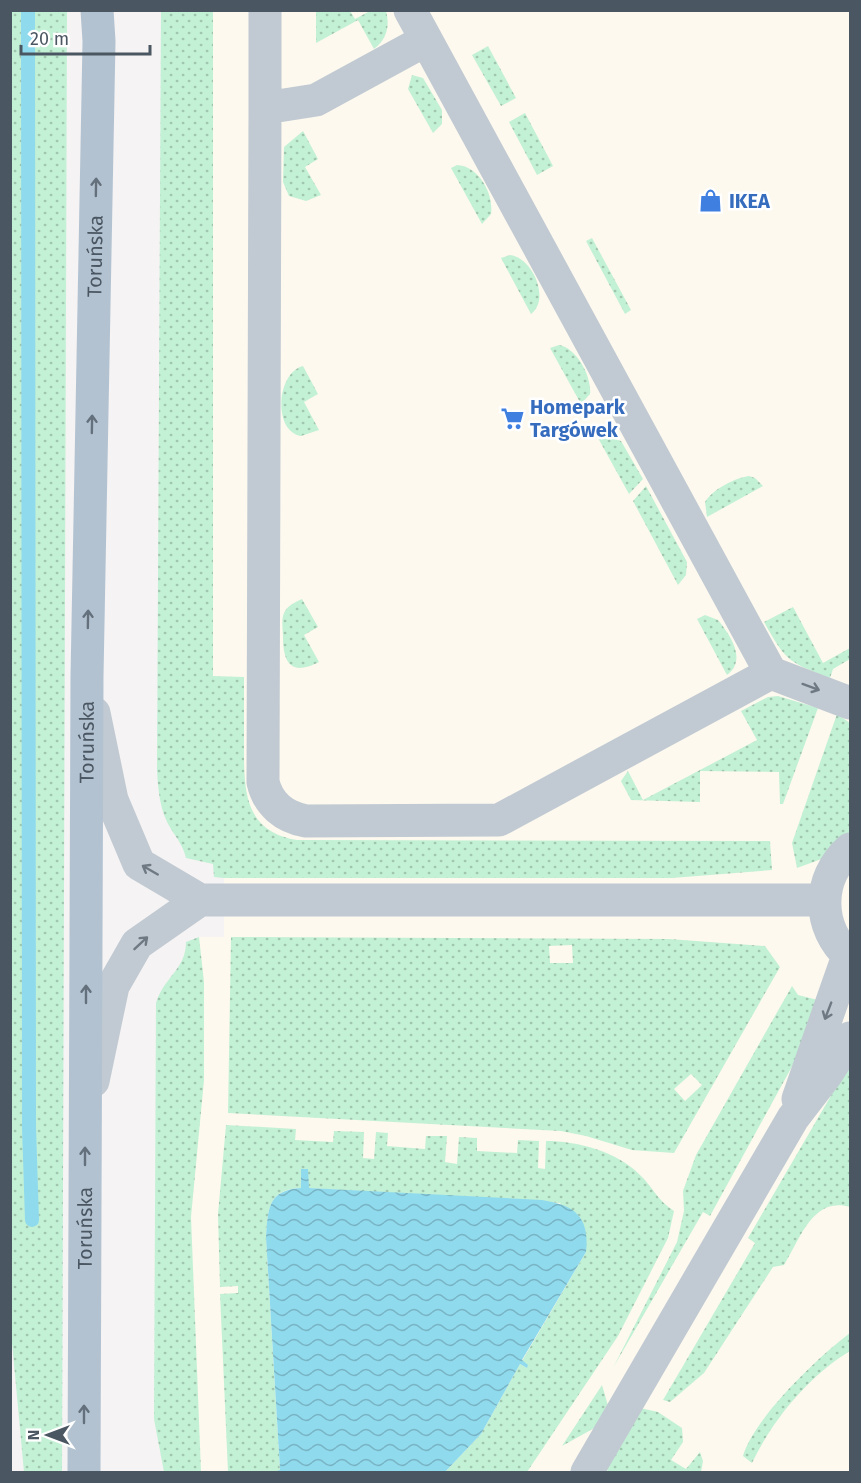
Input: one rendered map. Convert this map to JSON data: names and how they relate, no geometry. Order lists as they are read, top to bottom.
{
  "streets": {
    "main road": ["Toruńska"]
  },
  "one_way": ["Toruńska"],
  "places": {
    "shop": ["IKEA"],
    "supermarket": ["Homepark Targówek"]
  },
  "scale_bar": "20 m",
  "north": "left"
}
